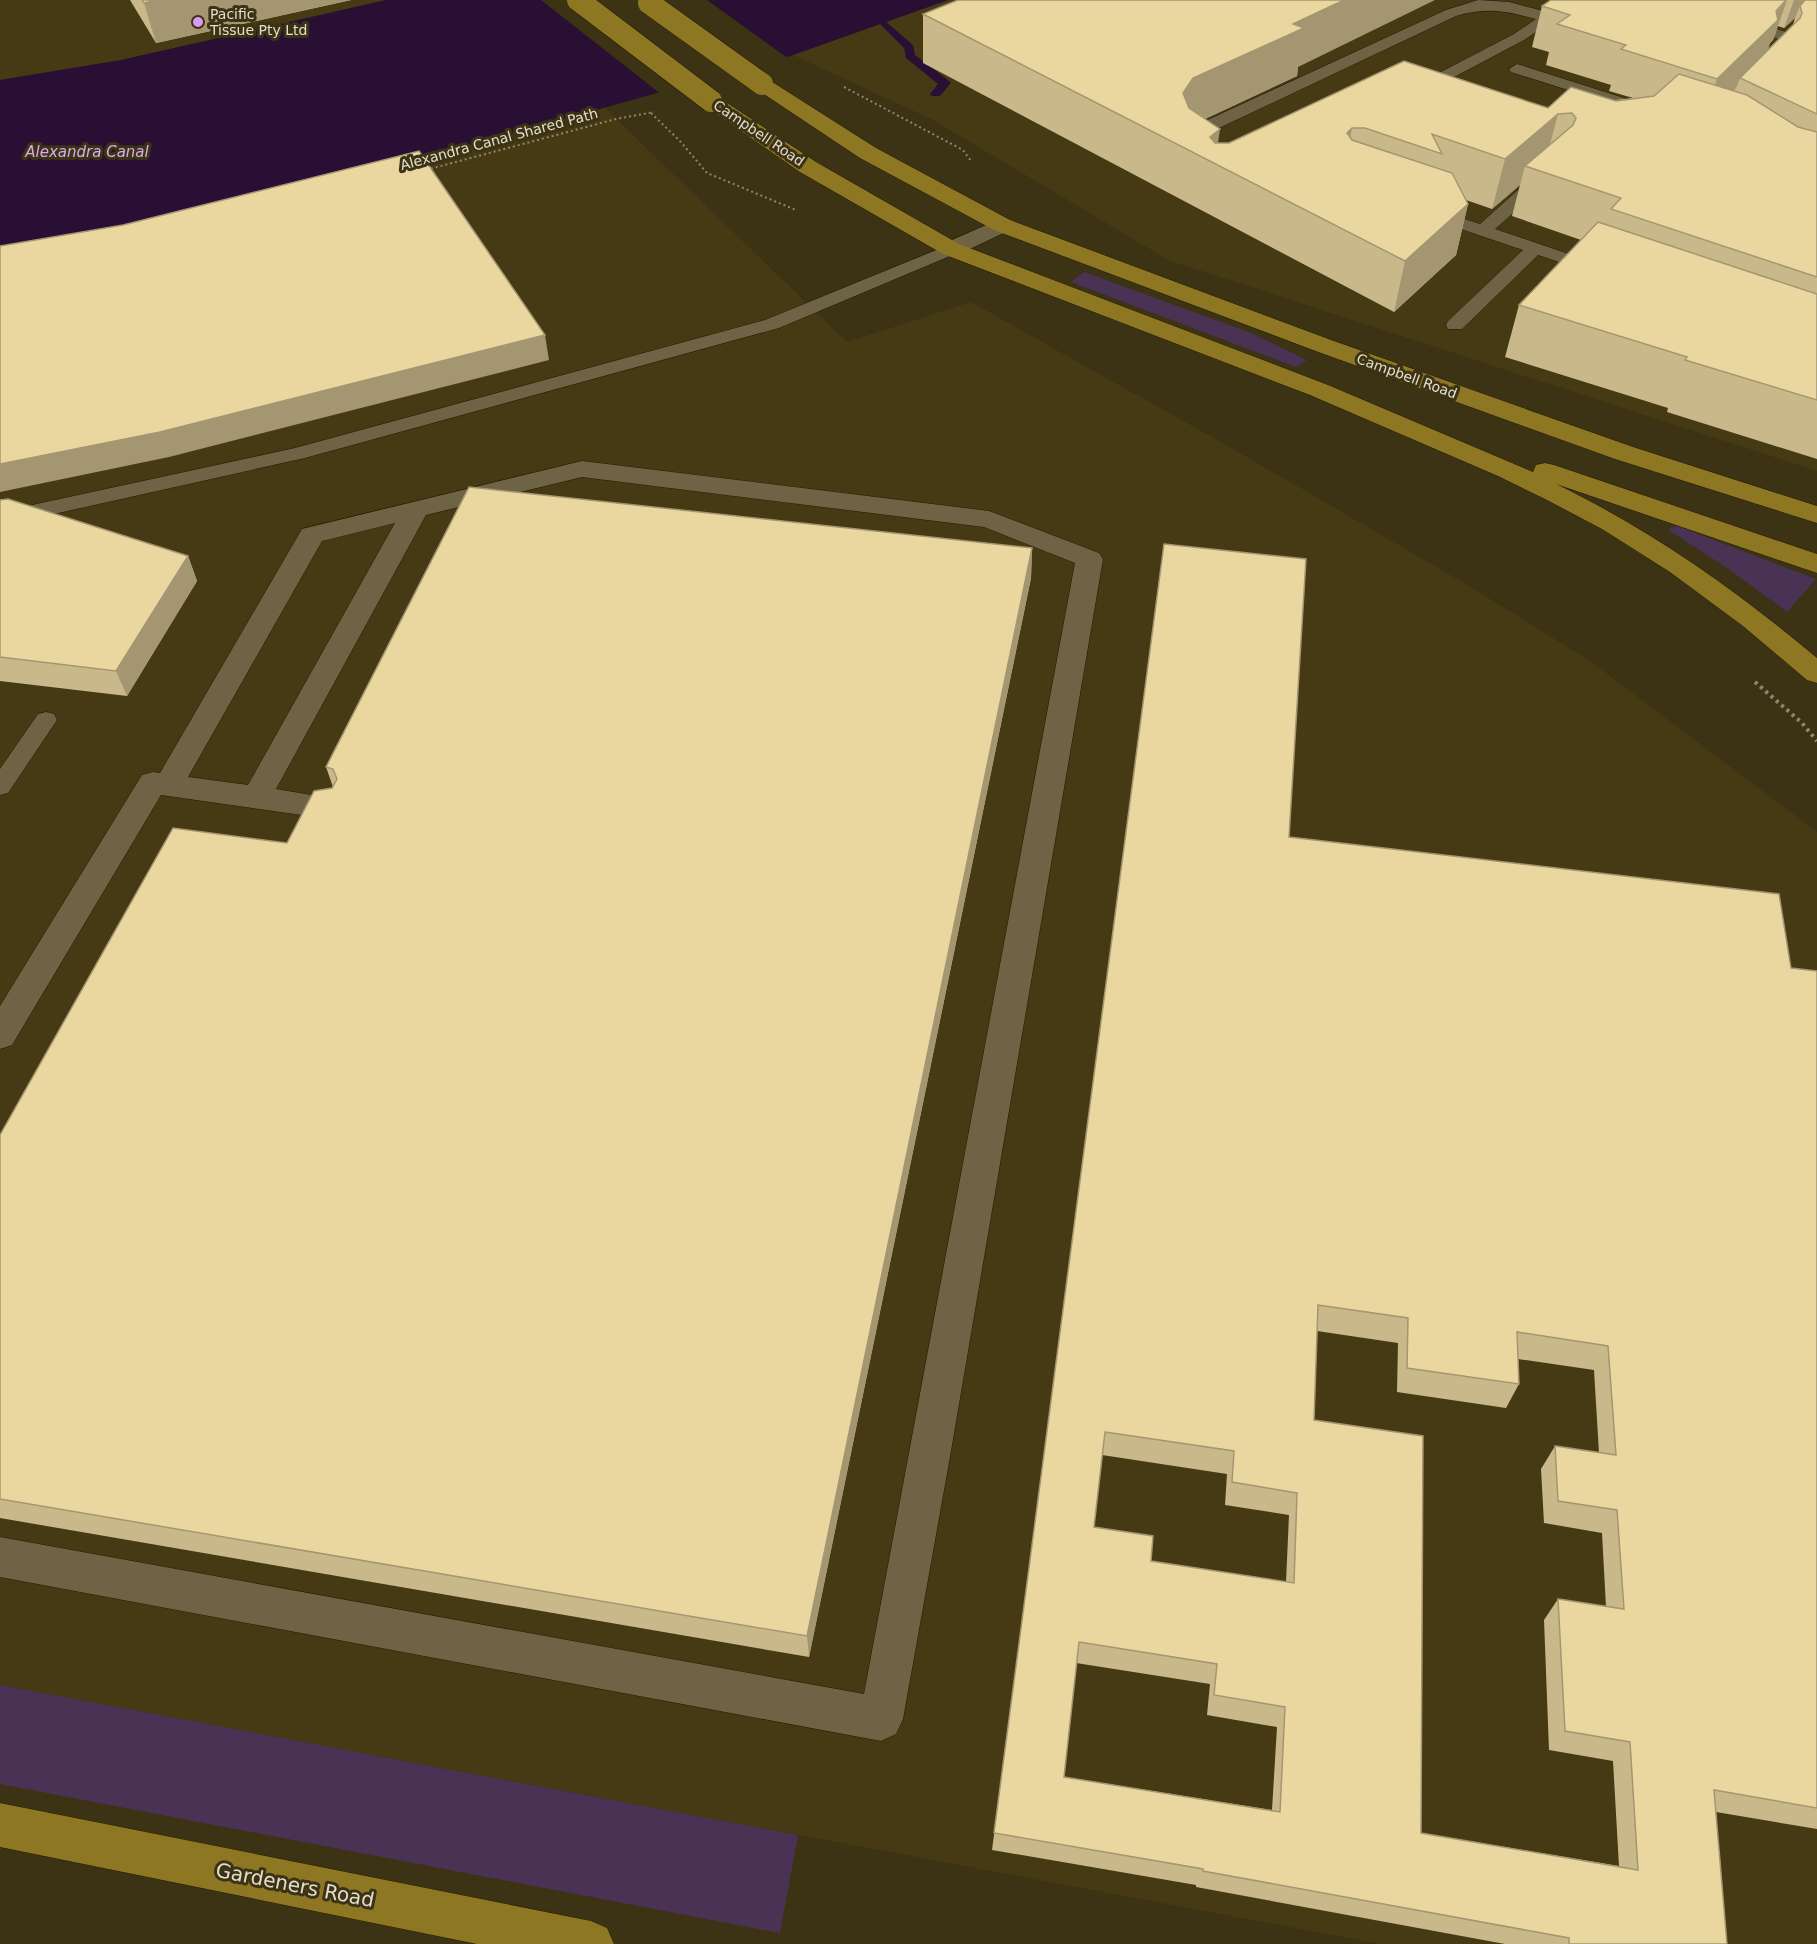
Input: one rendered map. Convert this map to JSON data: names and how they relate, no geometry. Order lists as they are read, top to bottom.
{
  "streets": {
    "main road": ["Campbell Road", "Gardeners Road"],
    "path": ["Alexandra Canal Shared Path"]
  },
  "water": ["Alexandra Canal"],
  "places": ["Pacific Tissue Pty Ltd"]
}
